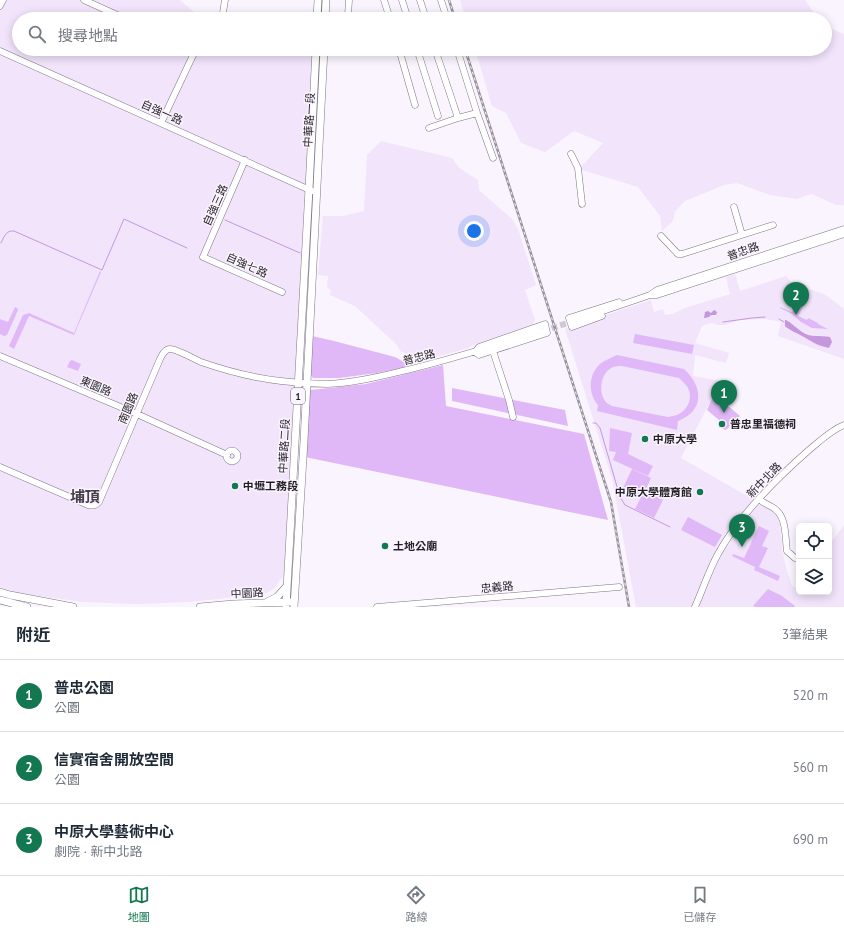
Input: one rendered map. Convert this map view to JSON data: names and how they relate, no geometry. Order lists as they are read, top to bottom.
{
  "streets": {
    "main road": [
      "中華路一段",
      "1",
      "中華路二段",
      "中園路"
    ],
    "street": [
      "自強一路",
      "自強三路",
      "普忠路",
      "自強七路",
      "東園路",
      "南園路",
      "新中北路",
      "忠義路"
    ]
  },
  "crossings": [
    ["自強一路", "中華路一段"],
    ["自強一路", "自強三路"],
    ["自強一路", "中華路二段"],
    ["中華路一段", "中華路二段"],
    ["自強三路", "自強七路"],
    ["普忠路", "南園路"],
    ["普忠路", "中華路二段"],
    ["東園路", "南園路"],
    ["南園路", "中華路二段"],
    ["中華路二段", "中園路"]
  ],
  "districts": ["埔頂"],
  "places": [
    "普忠里福德祠",
    "中原大學",
    "中壢工務段",
    "中原大學體育館",
    "土地公廟"
  ],
  "page": {
    "search": "搜尋地點",
    "pins": ["2", "1", "3"],
    "heading": ["附近", "3筆結果"],
    "list": [
      {
        "mark": "1",
        "name": "普忠公園",
        "note": "公園",
        "value": "520 m"
      },
      {
        "mark": "2",
        "name": "信實宿舍開放空間",
        "note": "公園",
        "value": "560 m"
      },
      {
        "mark": "3",
        "name": "中原大學藝術中心",
        "note": "劇院 · 新中北路",
        "value": "690 m"
      }
    ],
    "nav": ["地圖", "路線", "已儲存"]
  }
}
